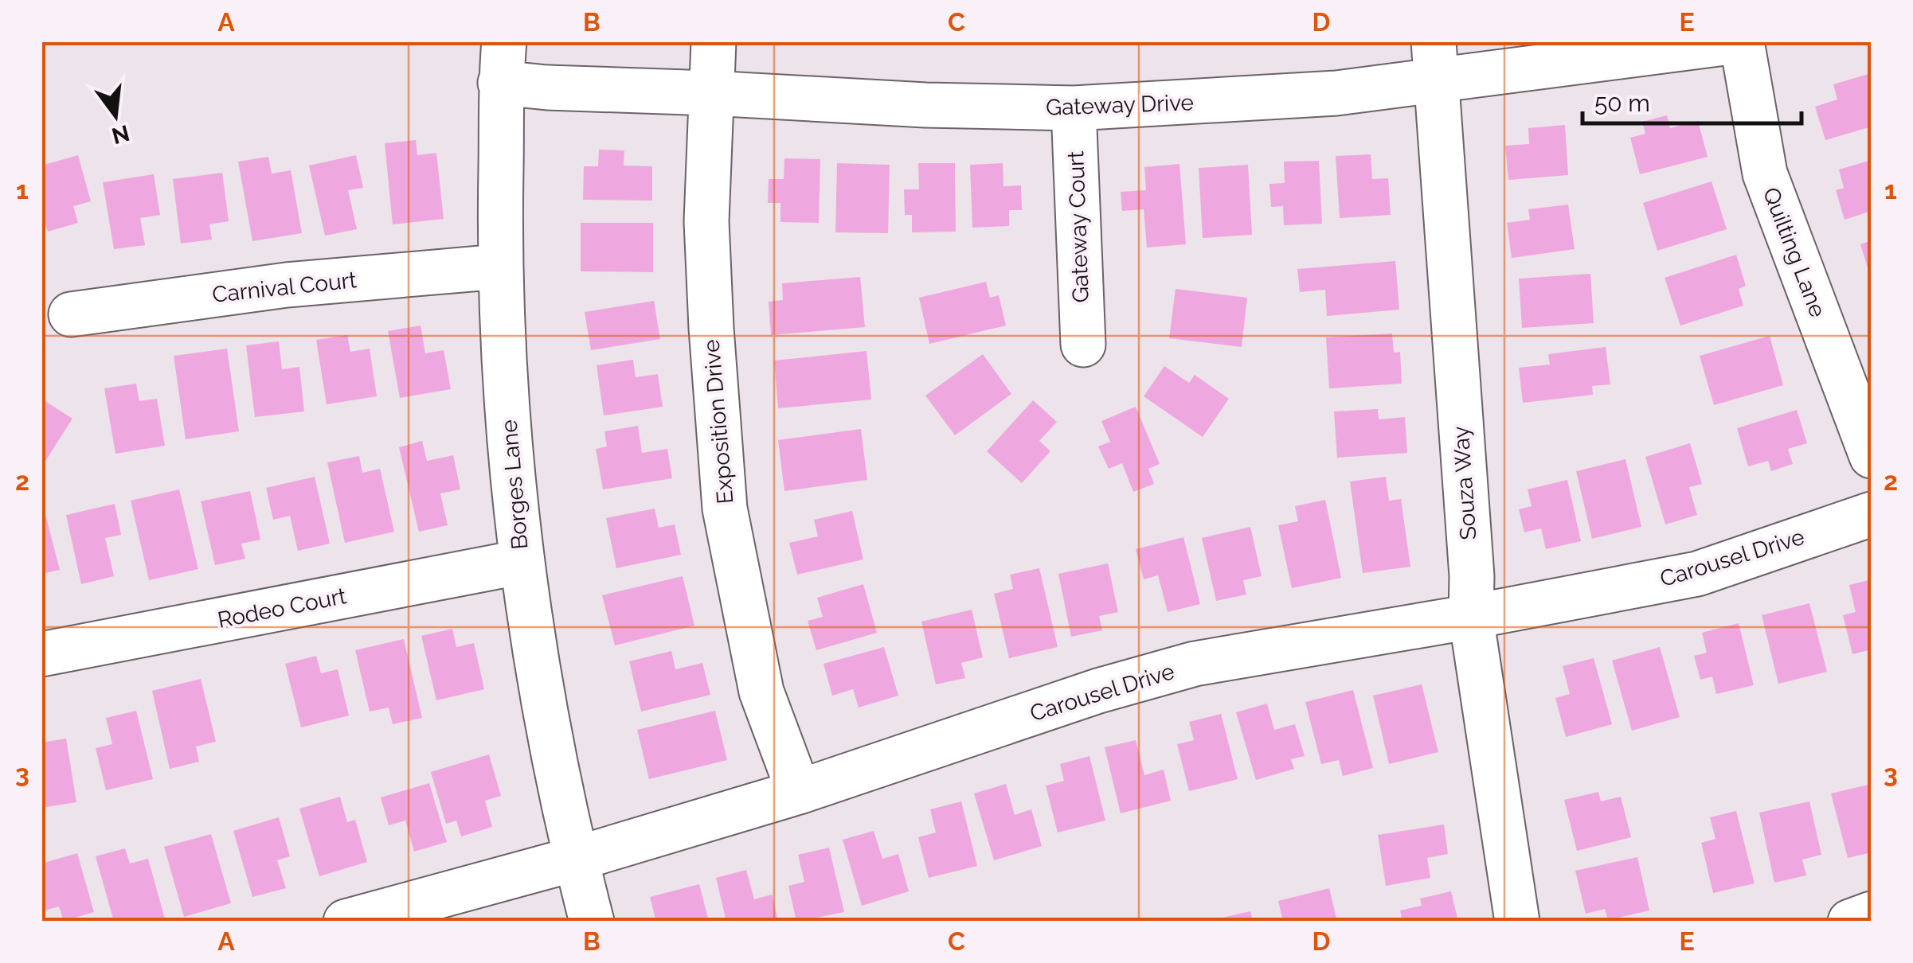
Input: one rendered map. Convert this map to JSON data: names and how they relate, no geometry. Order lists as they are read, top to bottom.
{
  "streets": {
    "street": [
      "Gateway Drive",
      "Gateway Court",
      "Quilting Lane",
      "Carnival Court",
      "Exposition Drive",
      "Souza Way",
      "Borges Lane",
      "Carousel Drive",
      "Rodeo Court"
    ]
  },
  "crossings": [
    ["Gateway Drive", "Gateway Court"],
    ["Gateway Drive", "Quilting Lane"],
    ["Gateway Drive", "Exposition Drive"],
    ["Gateway Drive", "Souza Way"],
    ["Gateway Drive", "Borges Lane"],
    ["Carnival Court", "Borges Lane"],
    ["Exposition Drive", "Carousel Drive"],
    ["Souza Way", "Carousel Drive"],
    ["Borges Lane", "Carousel Drive"],
    ["Borges Lane", "Rodeo Court"]
  ],
  "scale_bar": "50 m",
  "north": "bottom",
  "grid": {
    "columns": [
      "A",
      "B",
      "C",
      "D",
      "E"
    ],
    "rows": ["1", "2", "3"]
  }
}
